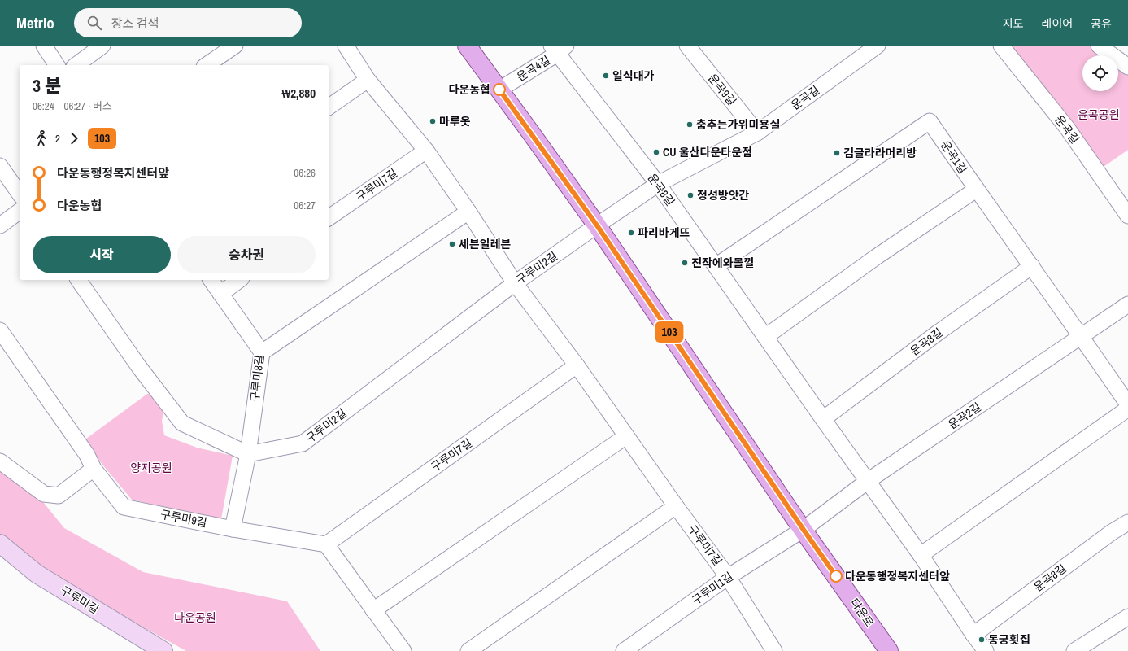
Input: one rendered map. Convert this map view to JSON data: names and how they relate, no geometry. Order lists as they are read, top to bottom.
{
  "streets": {
    "main road": ["다운로"],
    "street": [
      "운곡4길",
      "운곡9길",
      "운곡길",
      "운곡1길",
      "구루미7길",
      "운곡8길",
      "구루미2길",
      "구루미8길",
      "운곡2길",
      "구루미9길",
      "구루미1길",
      "구루미길"
    ]
  },
  "crossings": [
    ["운곡4길", "운곡8길"],
    ["운곡4길", "다운로"],
    ["운곡9길", "운곡길"],
    ["운곡길", "운곡8길"],
    ["운곡길", "구루미2길"],
    ["운곡길", "다운로"],
    ["운곡1길", "운곡8길"],
    ["운곡1길", "운곡2길"],
    ["구루미7길", "구루미2길"],
    ["구루미7길", "구루미9길"],
    ["구루미7길", "구루미1길"],
    ["운곡8길", "운곡2길"],
    ["구루미2길", "구루미8길"],
    ["구루미2길", "다운로"],
    ["구루미8길", "구루미9길"],
    ["운곡2길", "구루미1길"],
    ["운곡2길", "다운로"],
    ["구루미1길", "다운로"]
  ],
  "parks": ["윤곡공원", "양지공원", "다운공원"],
  "places": [
    "일식대가",
    "다운농협",
    "마루옷",
    "춤추는가위미용실",
    "CU 울산다운타운점",
    "김글라라머리방",
    "정성방앗간",
    "파리바게뜨",
    "세븐일레븐",
    "진작에와볼껄",
    "다운동행정복지센터앞",
    "동궁횟집"
  ],
  "lines": ["bus line 103"],
  "page": {
    "header": "Metrio",
    "search": "장소 검색",
    "nav": ["지도", "레이어", "공유"],
    "on_map": "103",
    "heading": ["3 분", "06:24 – 06:27 · 버스", "₩2,880"],
    "legs": ["2", "103"],
    "list": [
      {
        "name": "다운동행정복지센터앞",
        "value": "06:26"
      },
      {
        "name": "다운농협",
        "value": "06:27"
      }
    ],
    "buttons": ["시작", "승차권"]
  }
}
